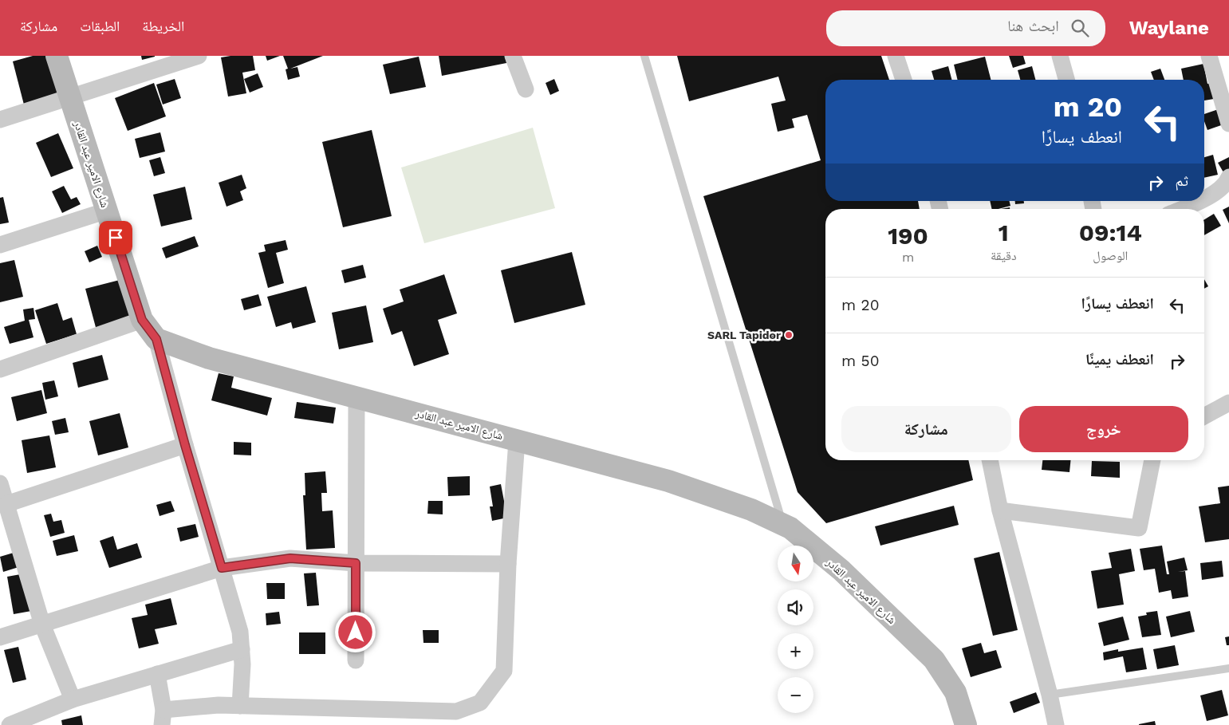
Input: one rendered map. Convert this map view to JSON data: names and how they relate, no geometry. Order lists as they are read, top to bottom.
{
  "streets": {
    "main road": ["شارع الامير عبد القادر"]
  },
  "places": ["SARL Tapidor"],
  "north": "bottom",
  "page": {
    "header": "Waylane",
    "search": "ابحث هنا",
    "nav": ["الخريطة", "الطبقات", "مشاركة"],
    "turn": ["20 m", "انعطف يسارًا"],
    "then": "ثم",
    "eta": [
      "09:14",
      "الوصول",
      "1",
      "دقيقة",
      "190",
      "m"
    ],
    "list": [
      {
        "name": "انعطف يسارًا",
        "value": "20 m"
      },
      {
        "name": "انعطف يمينًا",
        "value": "50 m"
      }
    ],
    "buttons": ["خروج", "مشاركة"],
    "map_buttons": ["+", "−"]
  }
}
